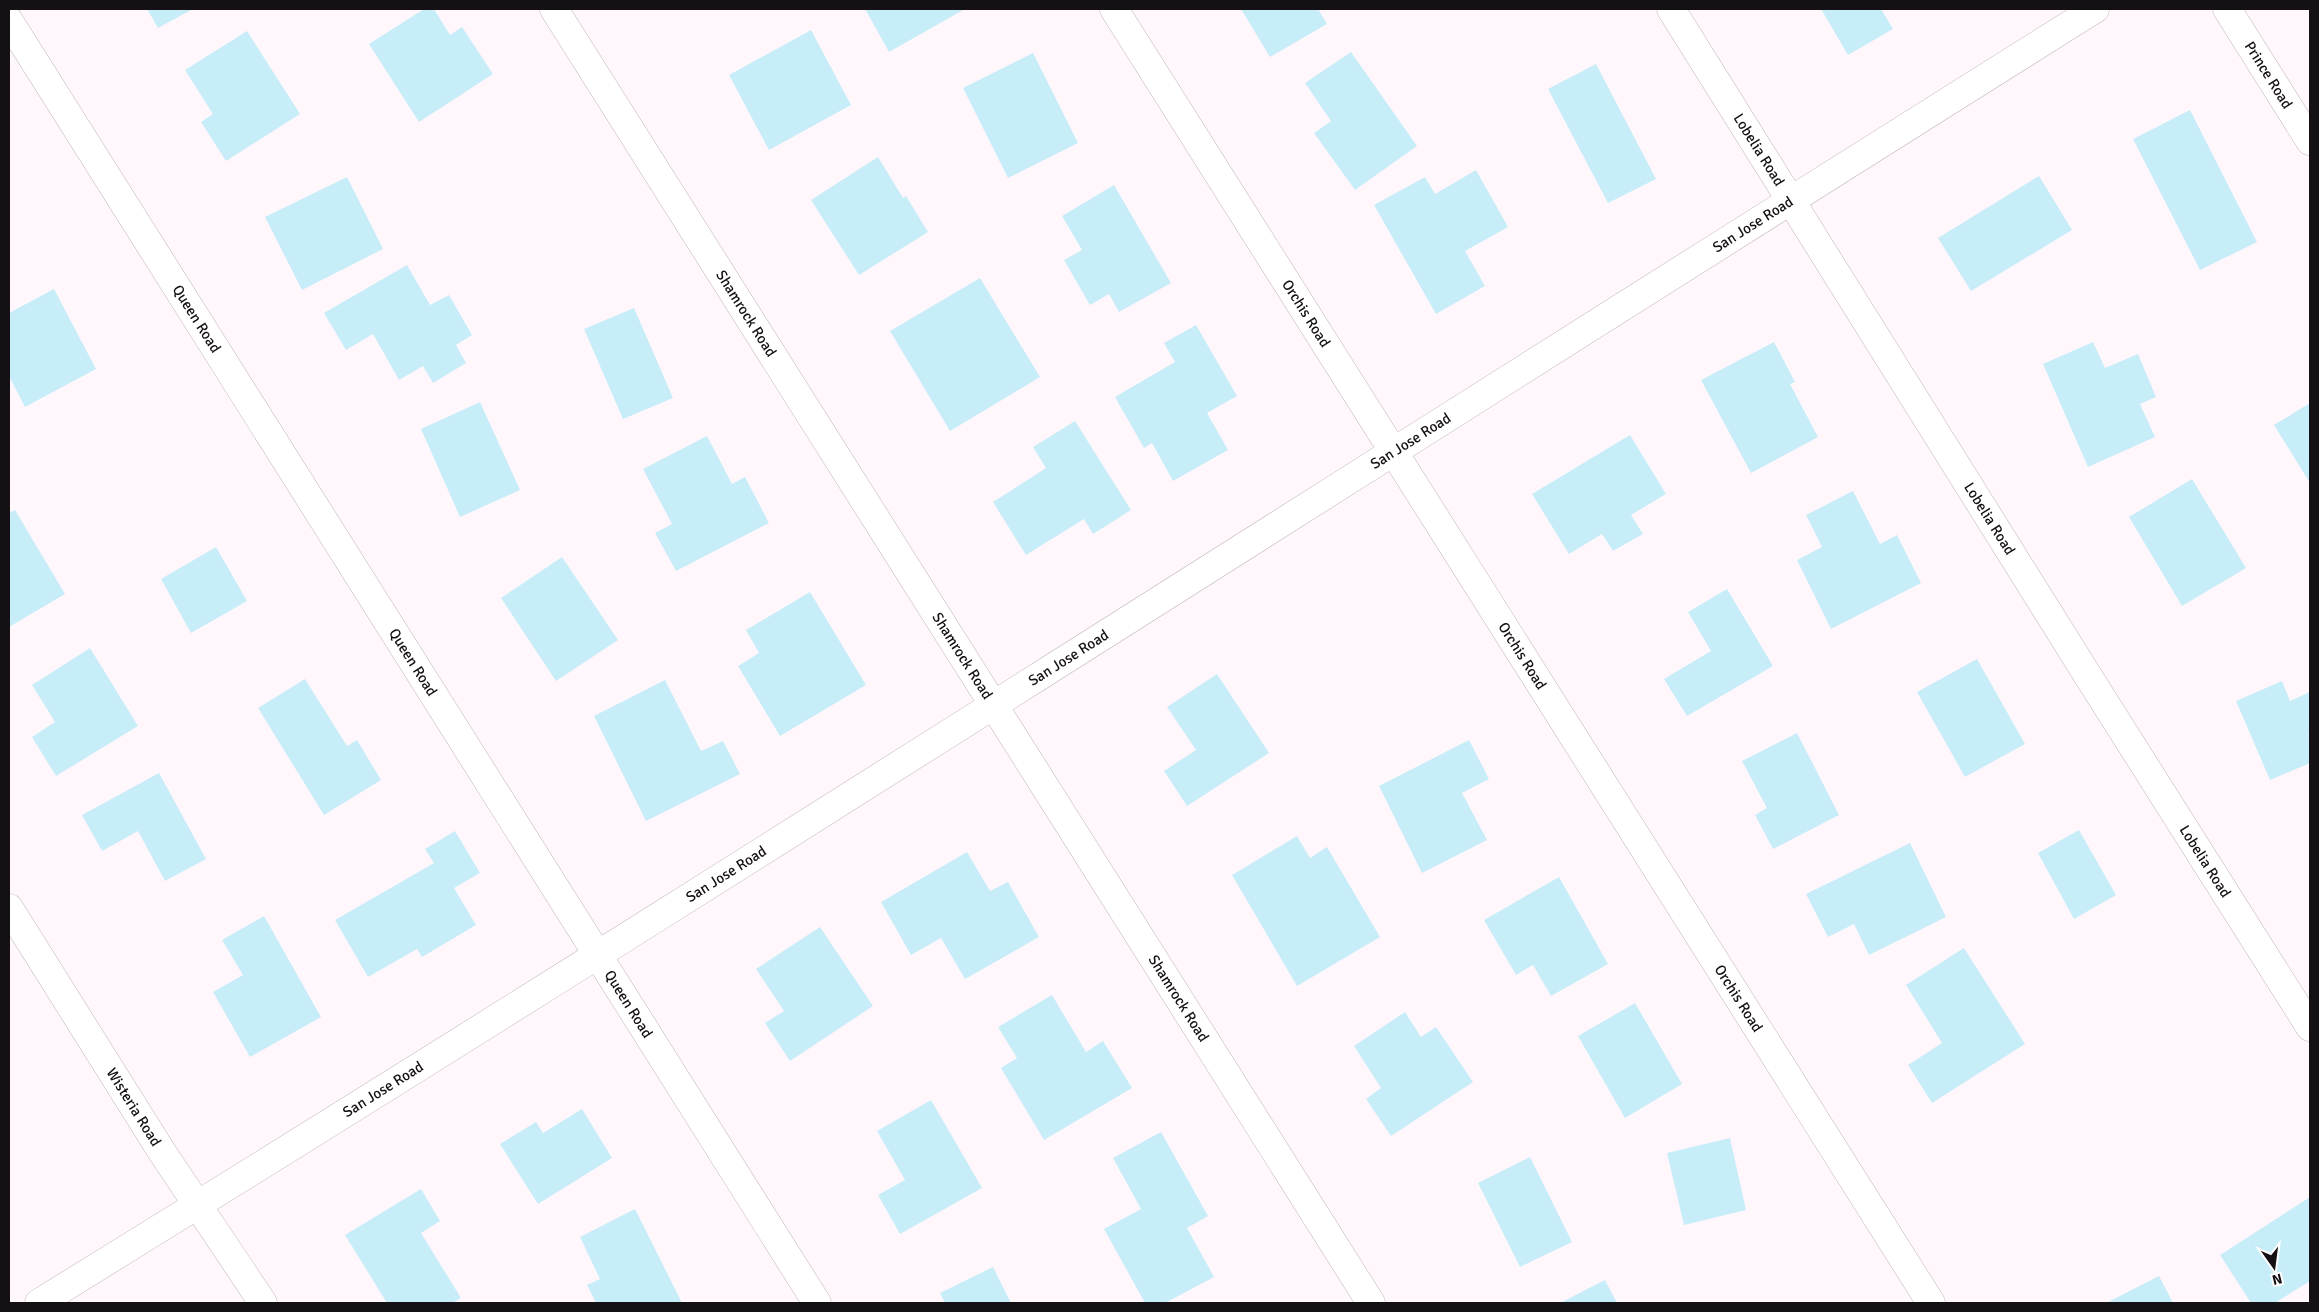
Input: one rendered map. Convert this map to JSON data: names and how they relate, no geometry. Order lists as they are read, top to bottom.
{
  "streets": {
    "street": [
      "Prince Road",
      "Lobelia Road",
      "San Jose Road",
      "Shamrock Road",
      "Orchis Road",
      "Queen Road",
      "Wisteria Road"
    ]
  },
  "crossings": [
    ["Lobelia Road", "San Jose Road"],
    ["San Jose Road", "Shamrock Road"],
    ["San Jose Road", "Orchis Road"],
    ["San Jose Road", "Queen Road"],
    ["San Jose Road", "Wisteria Road"]
  ],
  "north": "bottom"
}
